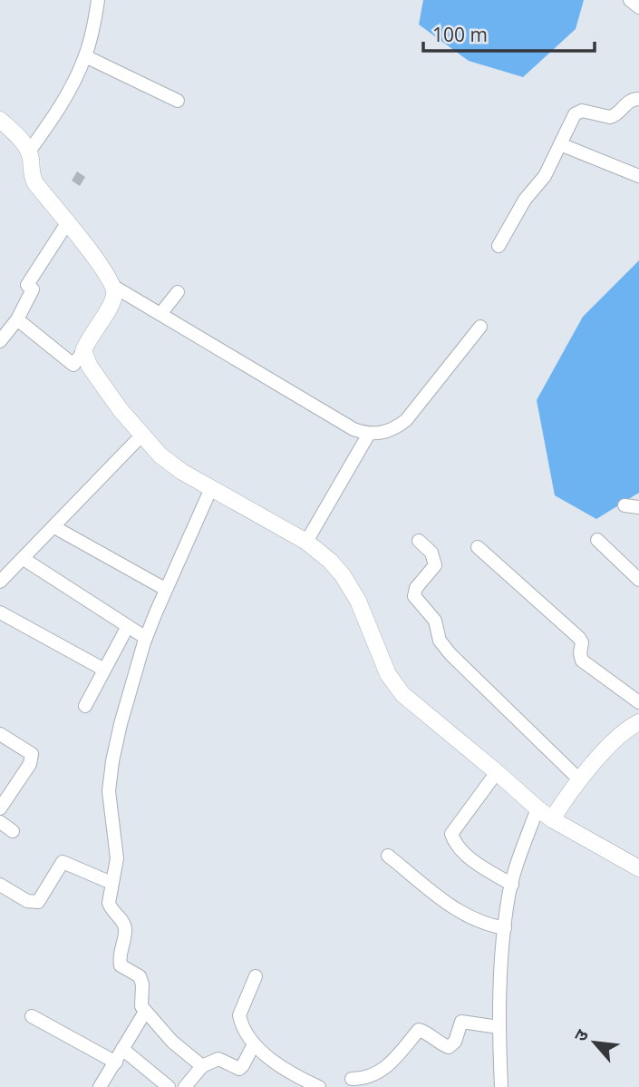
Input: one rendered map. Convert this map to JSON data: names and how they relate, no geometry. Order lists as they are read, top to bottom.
{
  "scale_bar": "100 m",
  "north": "top left"
}
